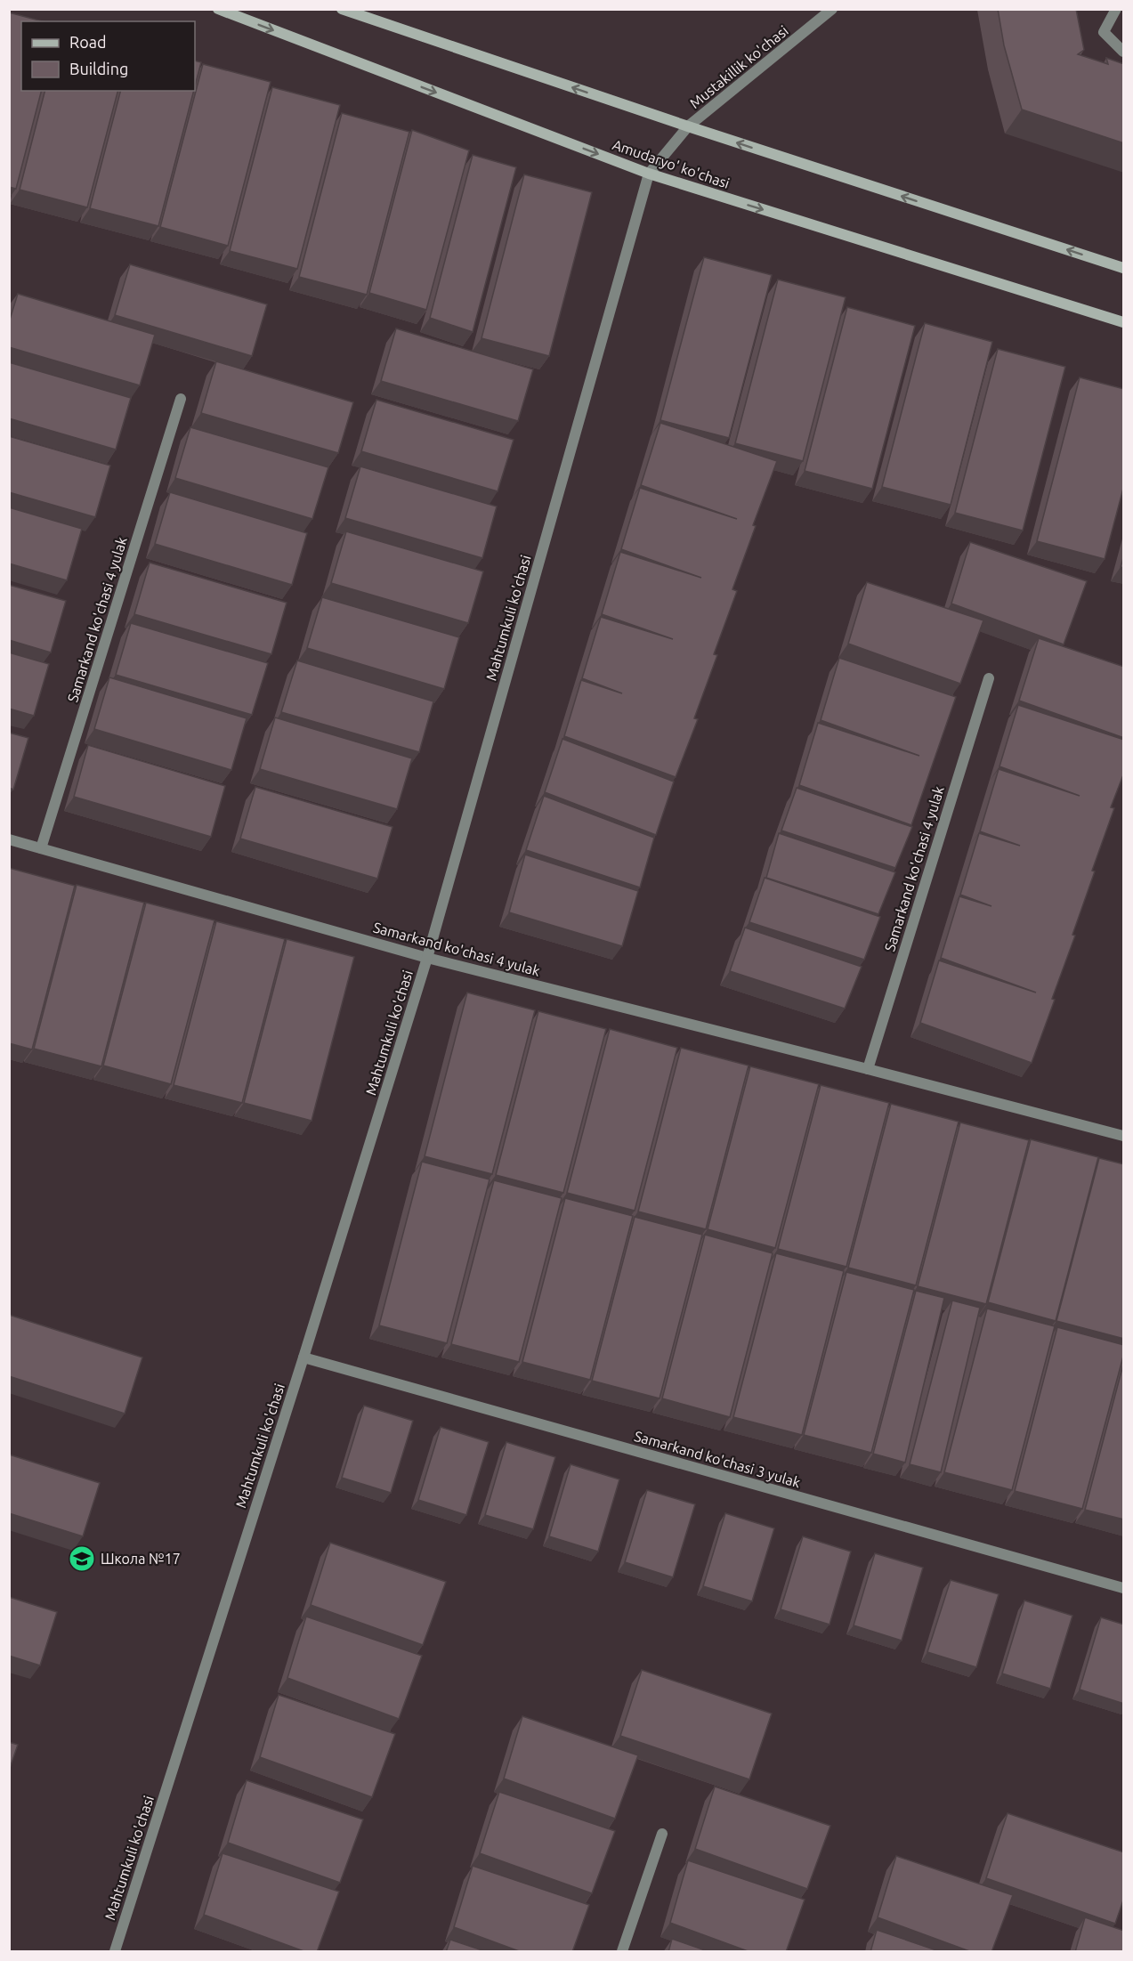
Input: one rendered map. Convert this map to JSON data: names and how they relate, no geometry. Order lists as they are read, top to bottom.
{
  "streets": {
    "street": [
      "Mustakillik ko'chasi",
      "Amudaryo' ko'chasi",
      "Mahtumkuli ko'chasi",
      "Samarkand ko'chasi 4 yulak",
      "Samarkand ko'chasi 3 yulak"
    ]
  },
  "crossings": [
    ["Mustakillik ko'chasi", "Mahtumkuli ko'chasi"],
    ["Amudaryo' ko'chasi", "Mahtumkuli ko'chasi"],
    ["Mahtumkuli ko'chasi", "Samarkand ko'chasi 4 yulak"],
    ["Mahtumkuli ko'chasi", "Samarkand ko'chasi 3 yulak"]
  ],
  "places": {
    "school or university": ["Школа №17"]
  },
  "legend": ["Road", "Building"]
}
